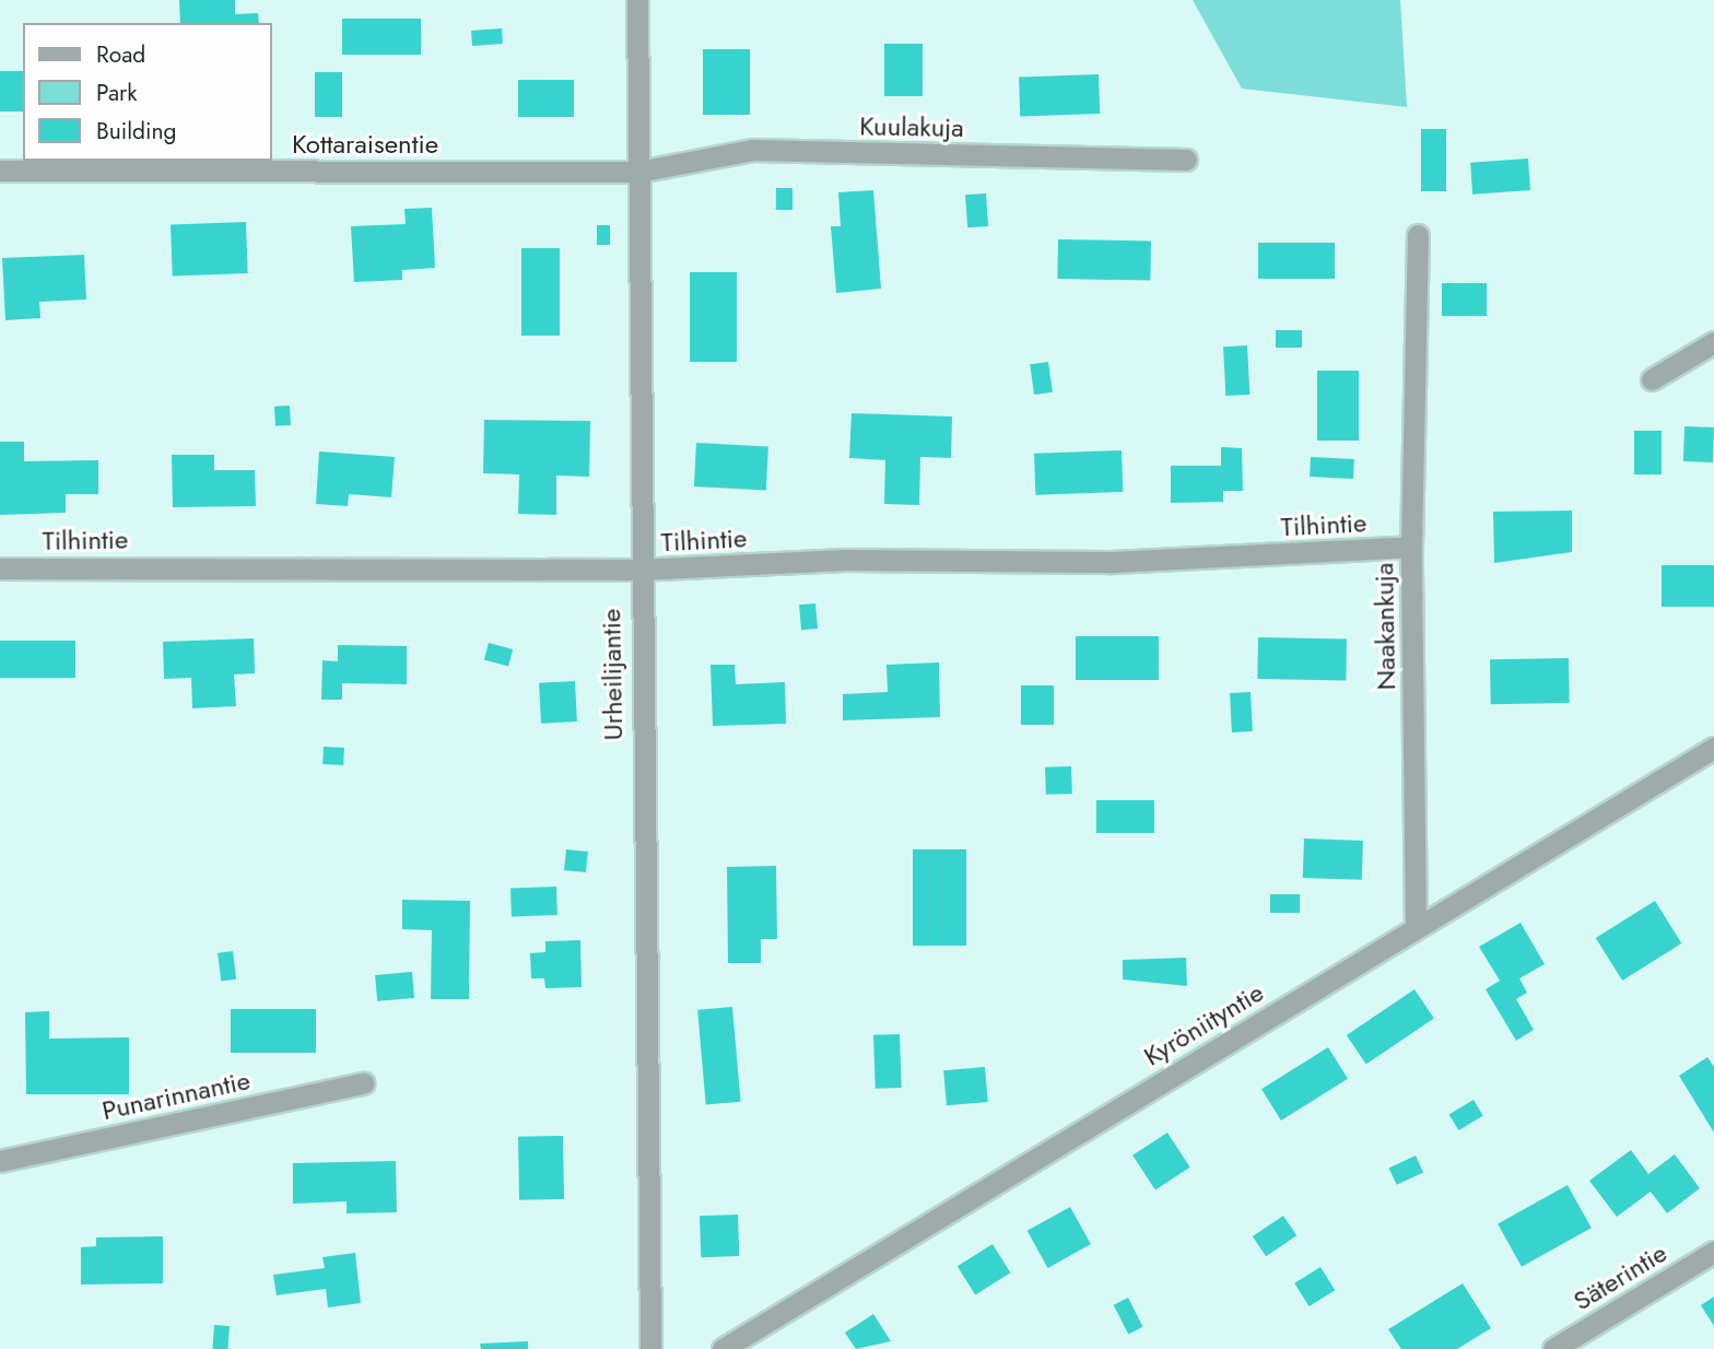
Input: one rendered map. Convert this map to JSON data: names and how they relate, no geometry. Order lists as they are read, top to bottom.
{
  "streets": {
    "street": [
      "Kuulakuja",
      "Kottaraisentie",
      "Tilhintie",
      "Naakankuja",
      "Urheilijantie",
      "Kyröniityntie",
      "Punarinnantie",
      "Säterintie"
    ]
  },
  "crossings": [
    ["Kuulakuja", "Kottaraisentie"],
    ["Kuulakuja", "Urheilijantie"],
    ["Kottaraisentie", "Urheilijantie"],
    ["Tilhintie", "Naakankuja"],
    ["Tilhintie", "Urheilijantie"],
    ["Naakankuja", "Kyröniityntie"]
  ],
  "legend": ["Road", "Park", "Building"]
}
